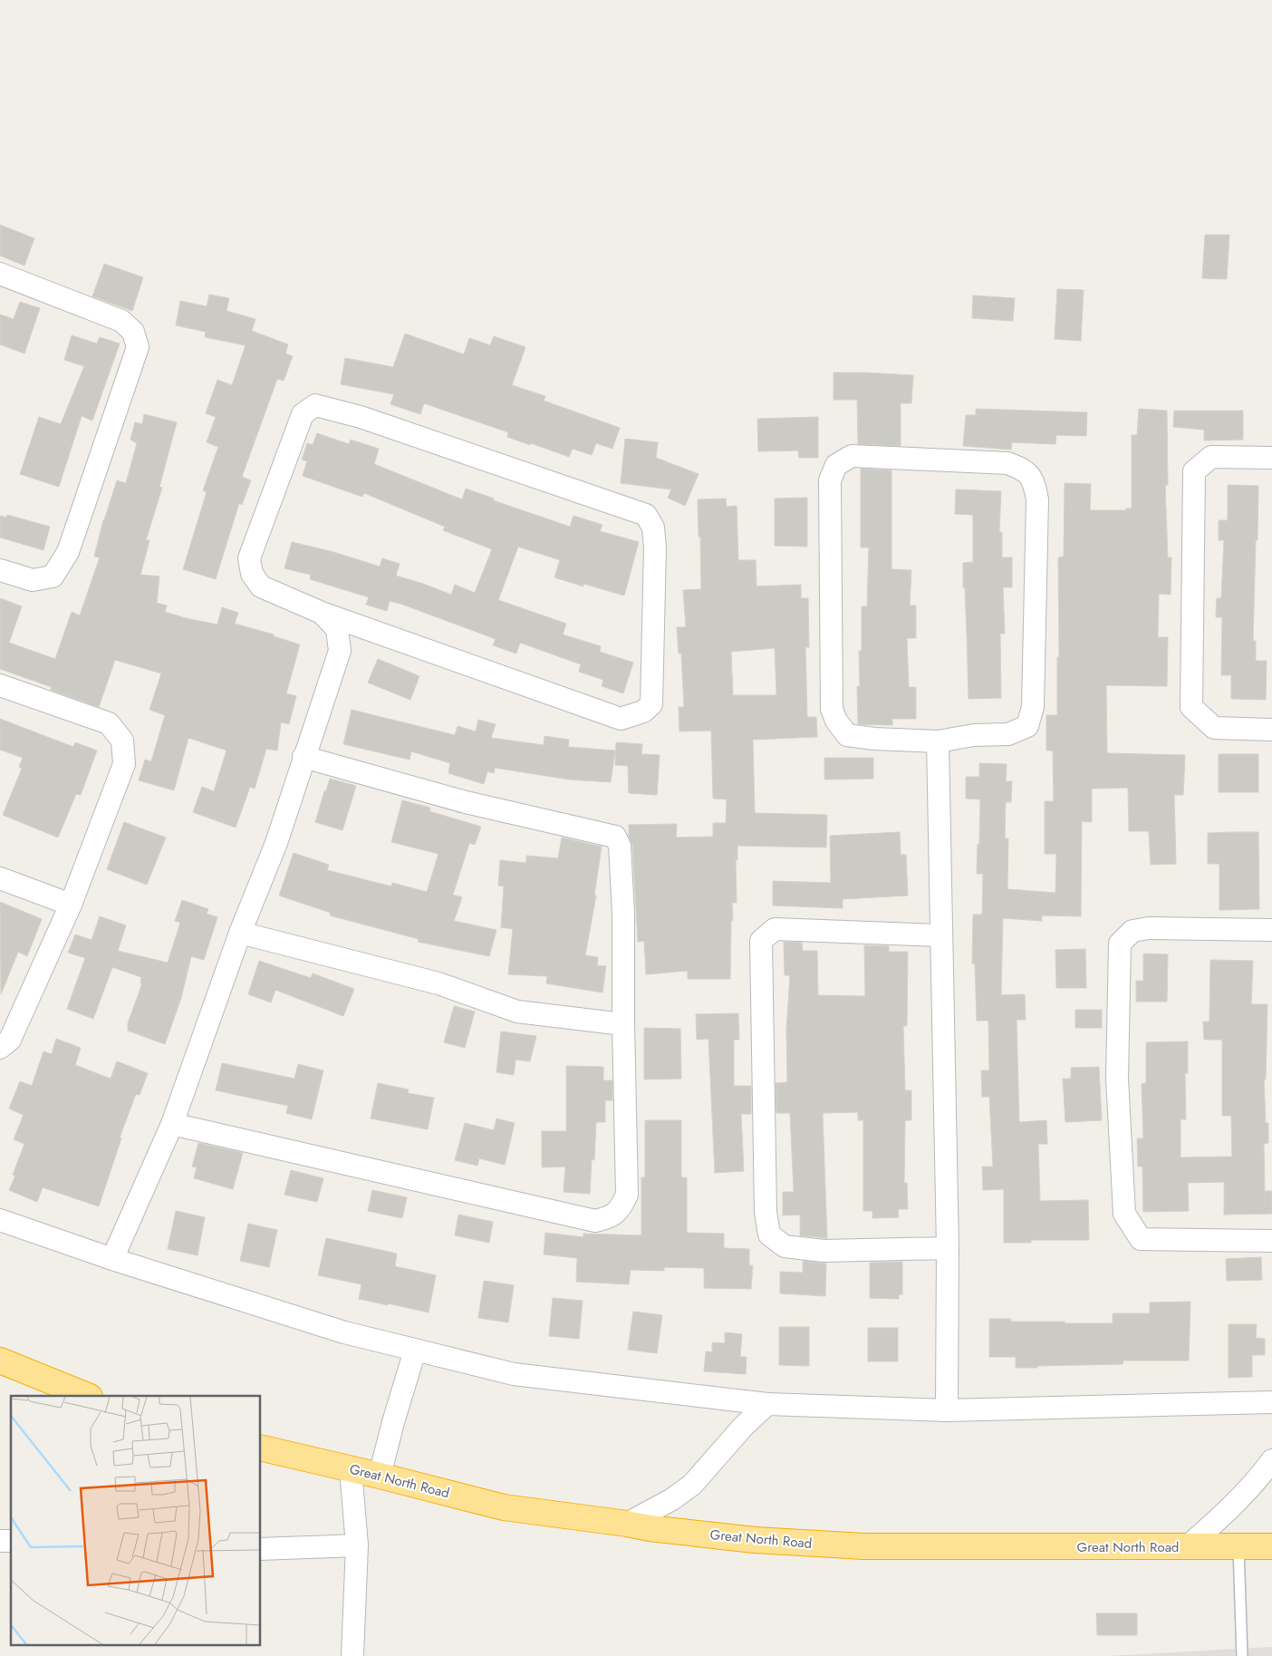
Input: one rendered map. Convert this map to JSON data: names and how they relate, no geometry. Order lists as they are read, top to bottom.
{
  "streets": {
    "highway": ["Great North Road"]
  }
}
